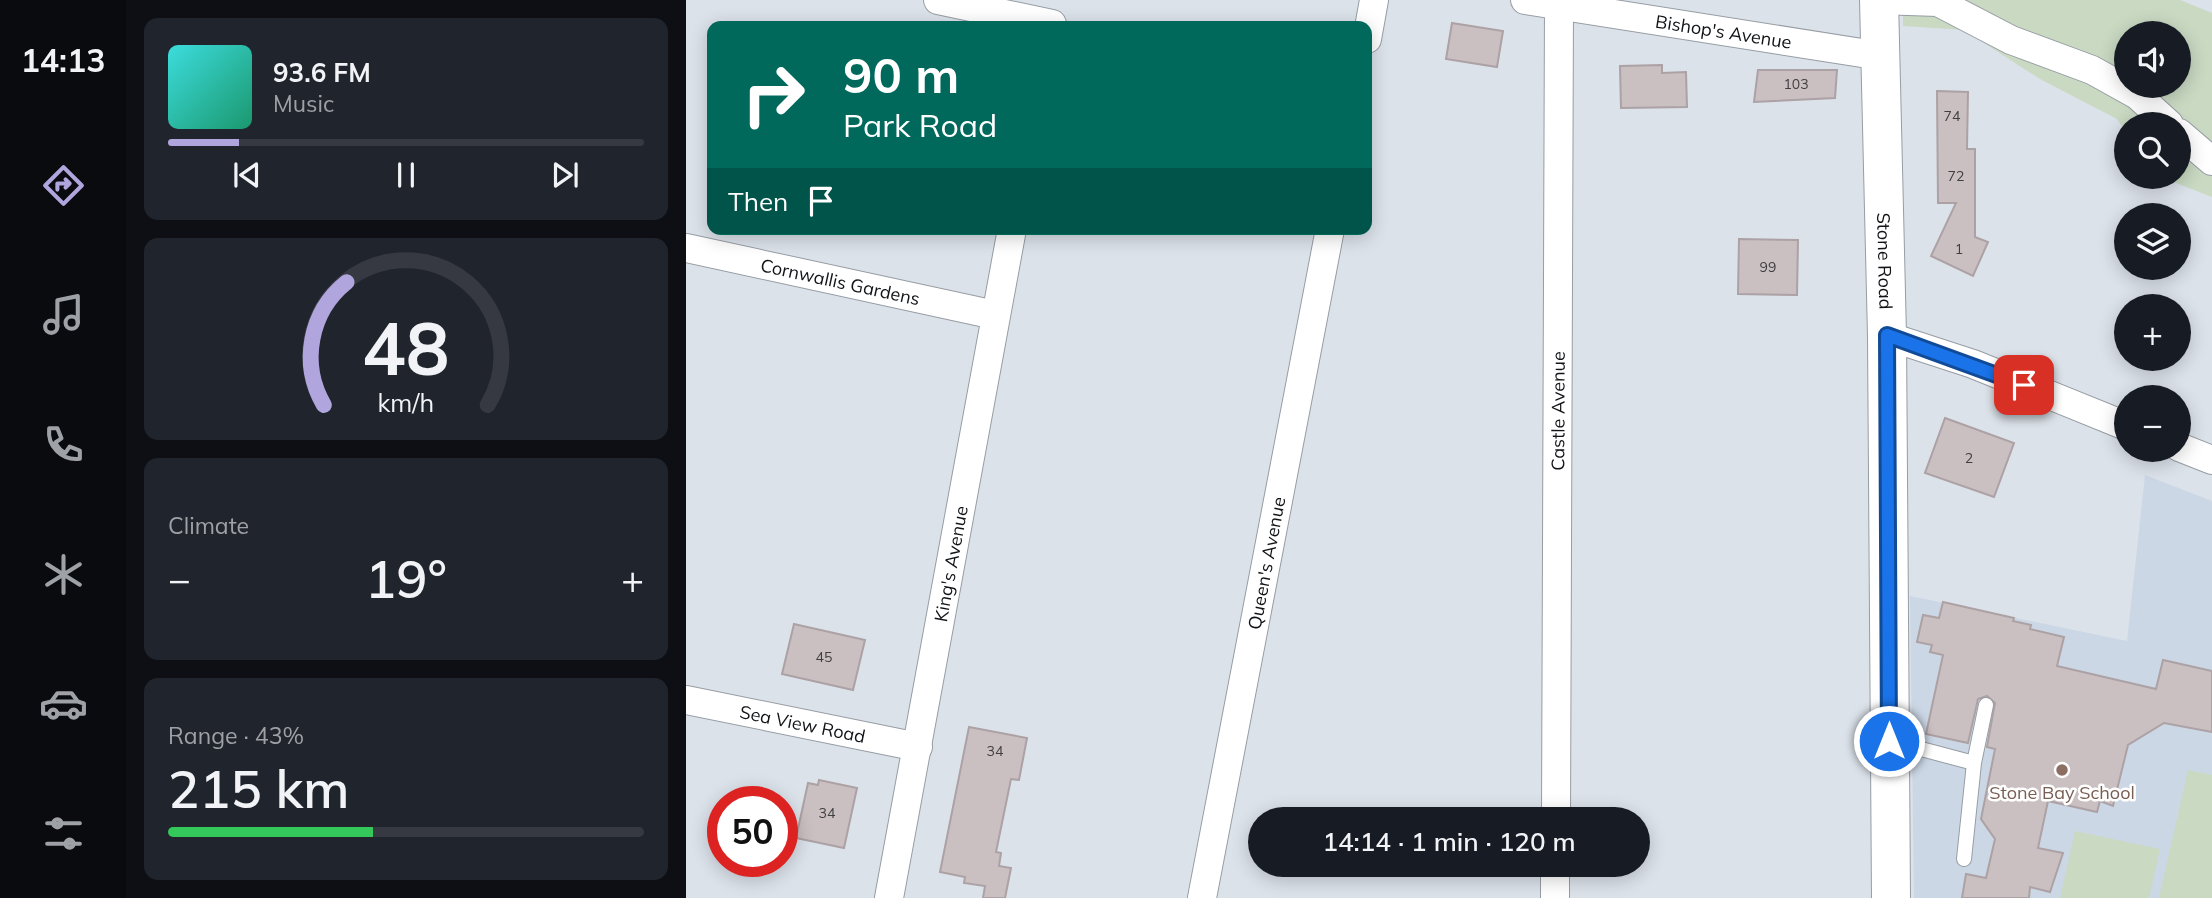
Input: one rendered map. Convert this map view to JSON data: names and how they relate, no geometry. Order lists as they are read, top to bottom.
{
  "streets": {
    "main road": ["Stone Road"],
    "street": [
      "Bishop's Avenue",
      "Cornwallis Gardens",
      "Castle Avenue",
      "King's Avenue",
      "Queen's Avenue",
      "Sea View Road"
    ]
  },
  "crossings": [
    ["Bishop's Avenue", "Stone Road"],
    ["Bishop's Avenue", "Castle Avenue"],
    ["Cornwallis Gardens", "King's Avenue"],
    ["King's Avenue", "Sea View Road"]
  ],
  "places": ["Stone Bay School"],
  "house_numbers": [
    "103",
    "74",
    "72",
    "1",
    "99",
    "2",
    "45",
    "34",
    "34"
  ],
  "page": {
    "tabs": "14:13",
    "map_buttons": ["+", "−"],
    "turn": ["90 m", "Park Road"],
    "song": ["93.6 FM", "Music"],
    "then": "Then",
    "tile": [
      "Climate",
      ["Range · 43%", "215 km"]
    ],
    "heat": ["−", "19°", "+"],
    "limit": "50",
    "trip": "14:14 · 1 min · 120 m",
    "gauge": ["48", "km/h"]
  }
}
